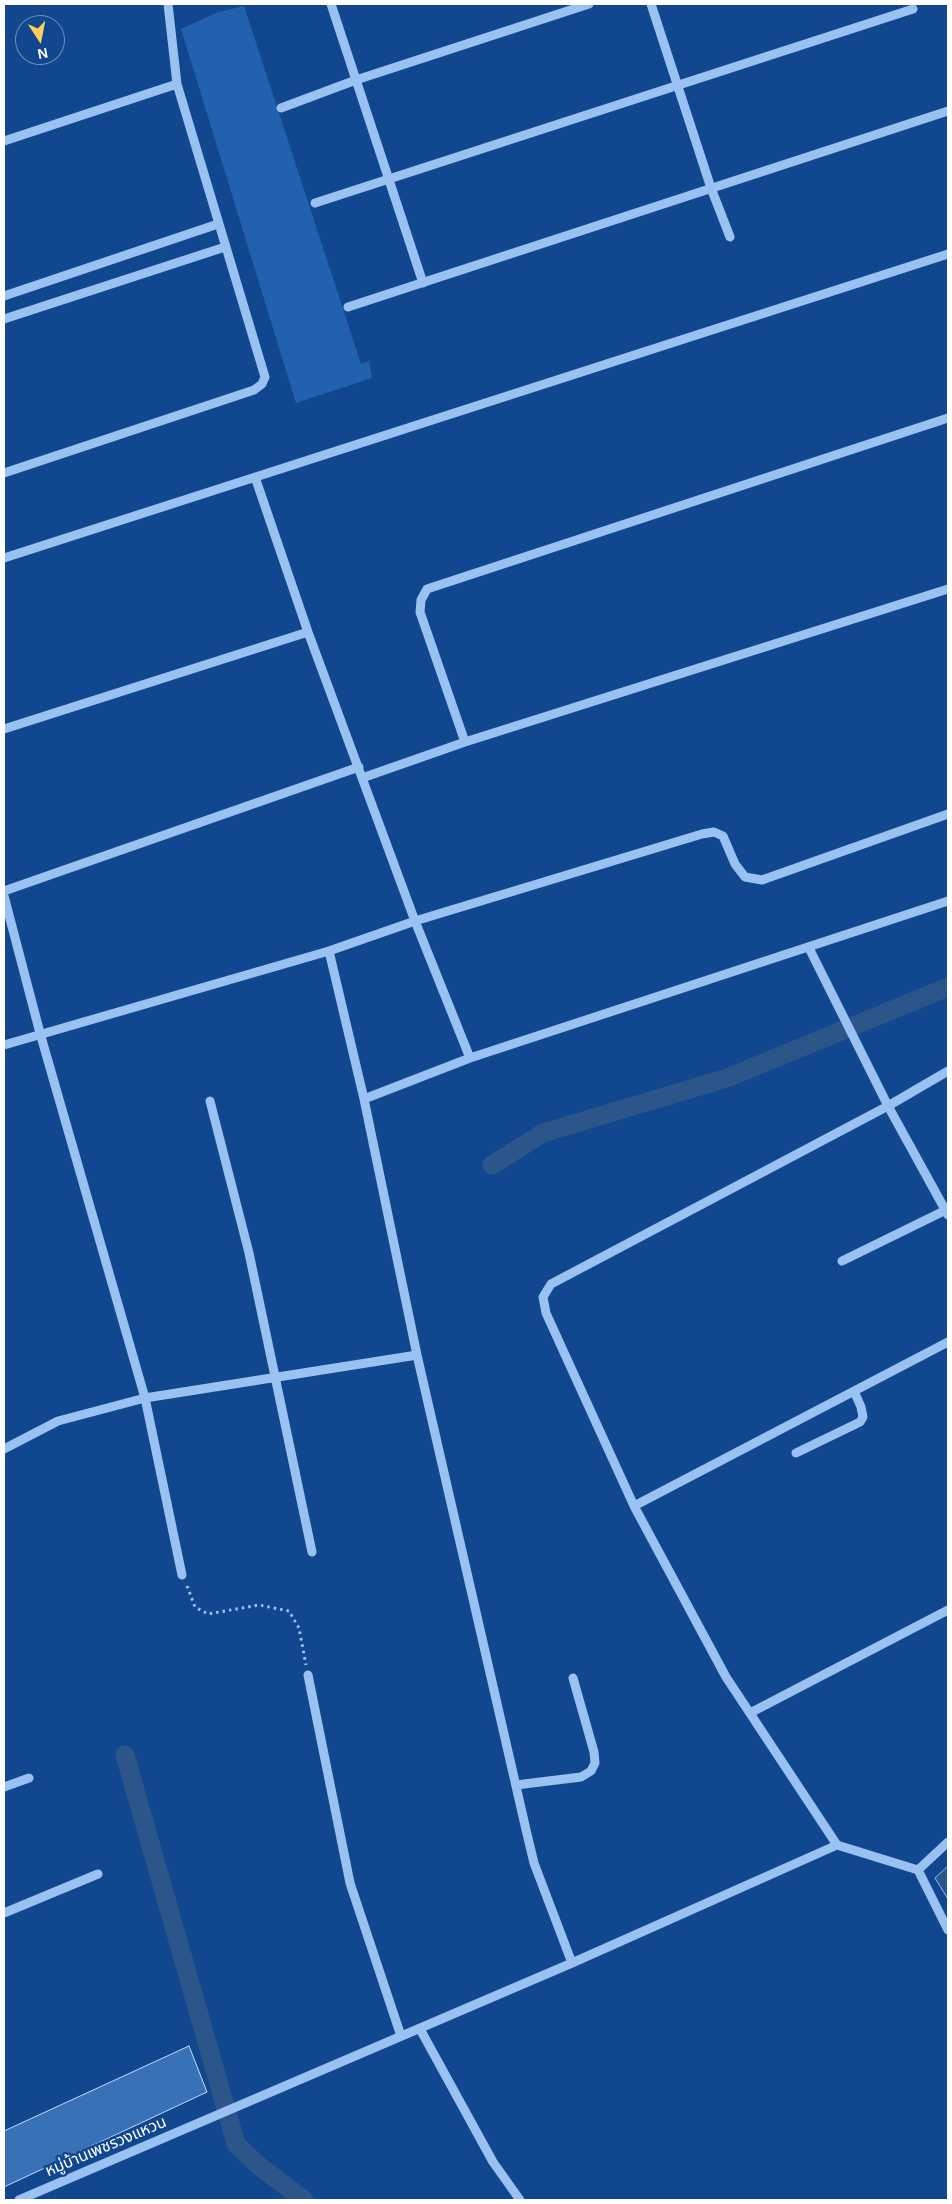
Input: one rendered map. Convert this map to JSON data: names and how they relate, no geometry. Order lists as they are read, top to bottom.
{
  "streets": {
    "street": ["หมู่บ้านเพชรวงแหวน"]
  },
  "north": "bottom"
}
